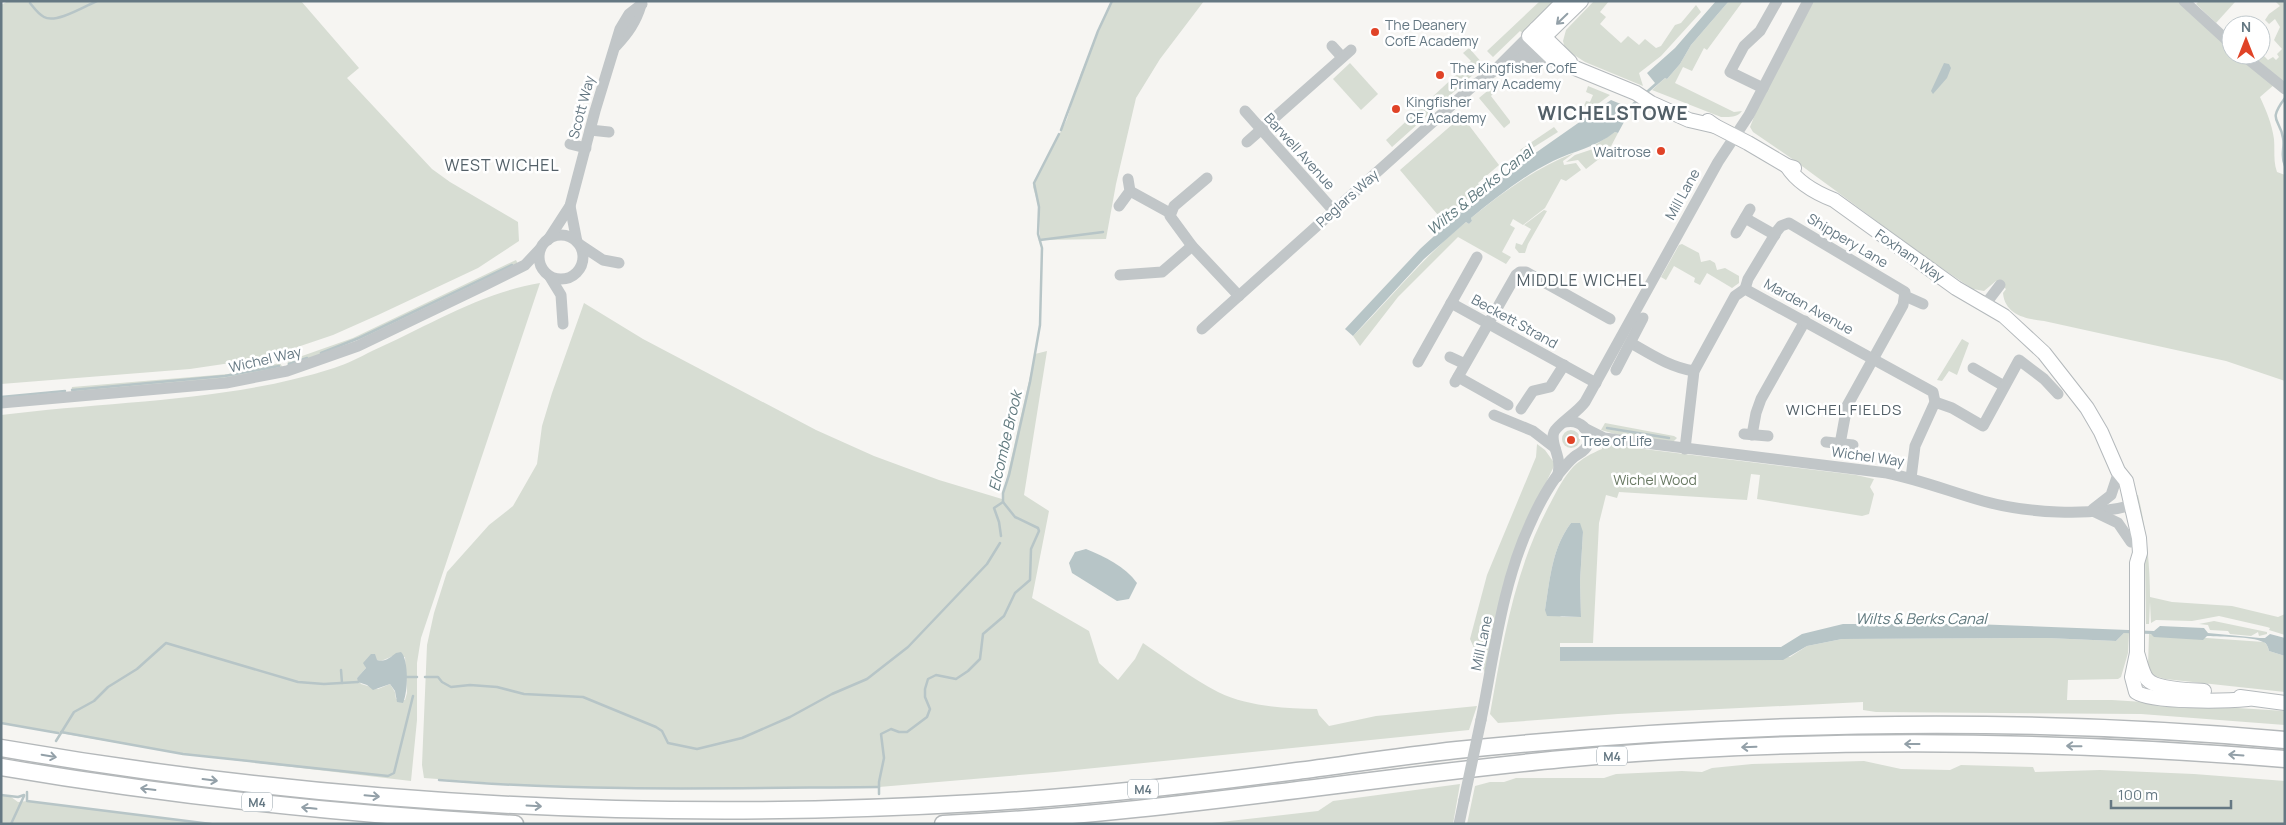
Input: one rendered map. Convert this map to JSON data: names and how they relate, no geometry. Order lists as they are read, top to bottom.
{
  "streets": {
    "highway": ["M4"],
    "main road": ["Peglars Way", "Foxham Way"],
    "street": [
      "Scott Way",
      "Barwell Avenue",
      "Mill Lane",
      "Shippery Lane",
      "Marden Avenue",
      "Beckett Strand",
      "Wichel Way"
    ]
  },
  "crossings": [
    ["Scott Way", "Wichel Way"],
    ["Barwell Avenue", "Peglars Way"],
    ["Mill Lane", "Foxham Way"],
    ["Mill Lane", "Beckett Strand"],
    ["Mill Lane", "Wichel Way"],
    ["Peglars Way", "Foxham Way"],
    ["Foxham Way", "Wichel Way"],
    ["Marden Avenue", "Wichel Way"]
  ],
  "districts": [
    "WICHELSTOWE",
    "WEST WICHEL",
    "MIDDLE WICHEL",
    "WICHEL FIELDS"
  ],
  "water": ["Wilts & Berks Canal", "Elcombe Brook"],
  "parks": ["Wichel Wood"],
  "places": [
    "The Deanery CofE Academy",
    "The Kingfisher CofE Primary Academy",
    "Kingfisher CE Academy",
    "Waitrose",
    "Tree of Life"
  ],
  "scale_bar": "100 m",
  "north": "top"
}
